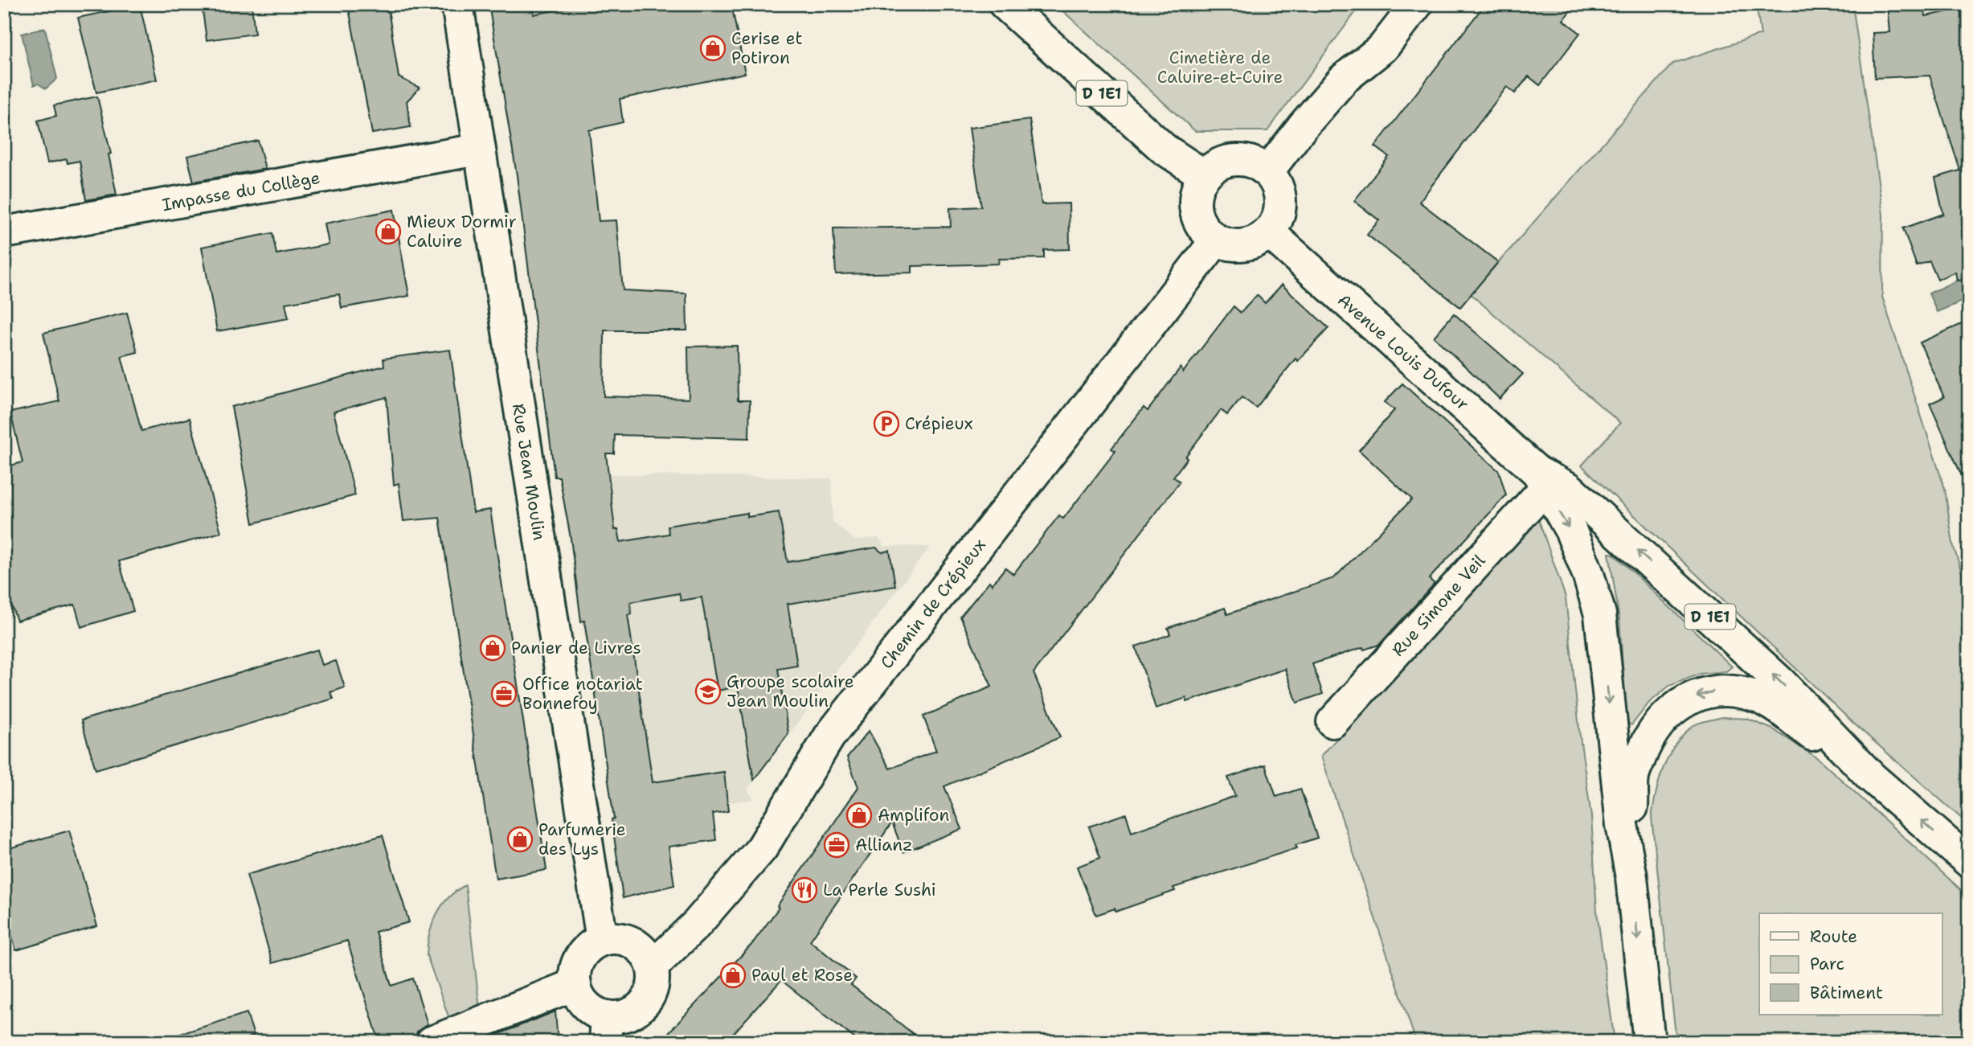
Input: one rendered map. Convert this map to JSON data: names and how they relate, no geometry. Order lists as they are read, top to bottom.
{
  "streets": {
    "street": [
      "D 1E1",
      "Impasse du Collège",
      "Avenue Louis Dufour",
      "Rue Jean Moulin",
      "Chemin de Crépieux",
      "Rue Simone Veil"
    ]
  },
  "crossings": [
    ["D 1E1", "Avenue Louis Dufour"],
    ["D 1E1", "Chemin de Crépieux"],
    ["D 1E1", "Rue Simone Veil"],
    ["Impasse du Collège", "Rue Jean Moulin"],
    ["Avenue Louis Dufour", "Chemin de Crépieux"],
    ["Avenue Louis Dufour", "Rue Simone Veil"],
    ["Rue Jean Moulin", "Chemin de Crépieux"]
  ],
  "parks": ["Cimetière de Caluire-et-Cuire"],
  "places": {
    "shop": [
      "Cerise et Potiron",
      "Mieux Dormir Caluire",
      "Panier de Livres",
      "Amplifon",
      "Parfumerie des Lys",
      "Paul et Rose"
    ],
    "parking": ["Crépieux"],
    "school or university": ["Groupe scolaire Jean Moulin"],
    "office": ["Office notariat Bonnefoy", "Allianz"],
    "restaurant": ["La Perle Sushi"]
  },
  "legend": ["Route", "Parc", "Bâtiment"]
}
